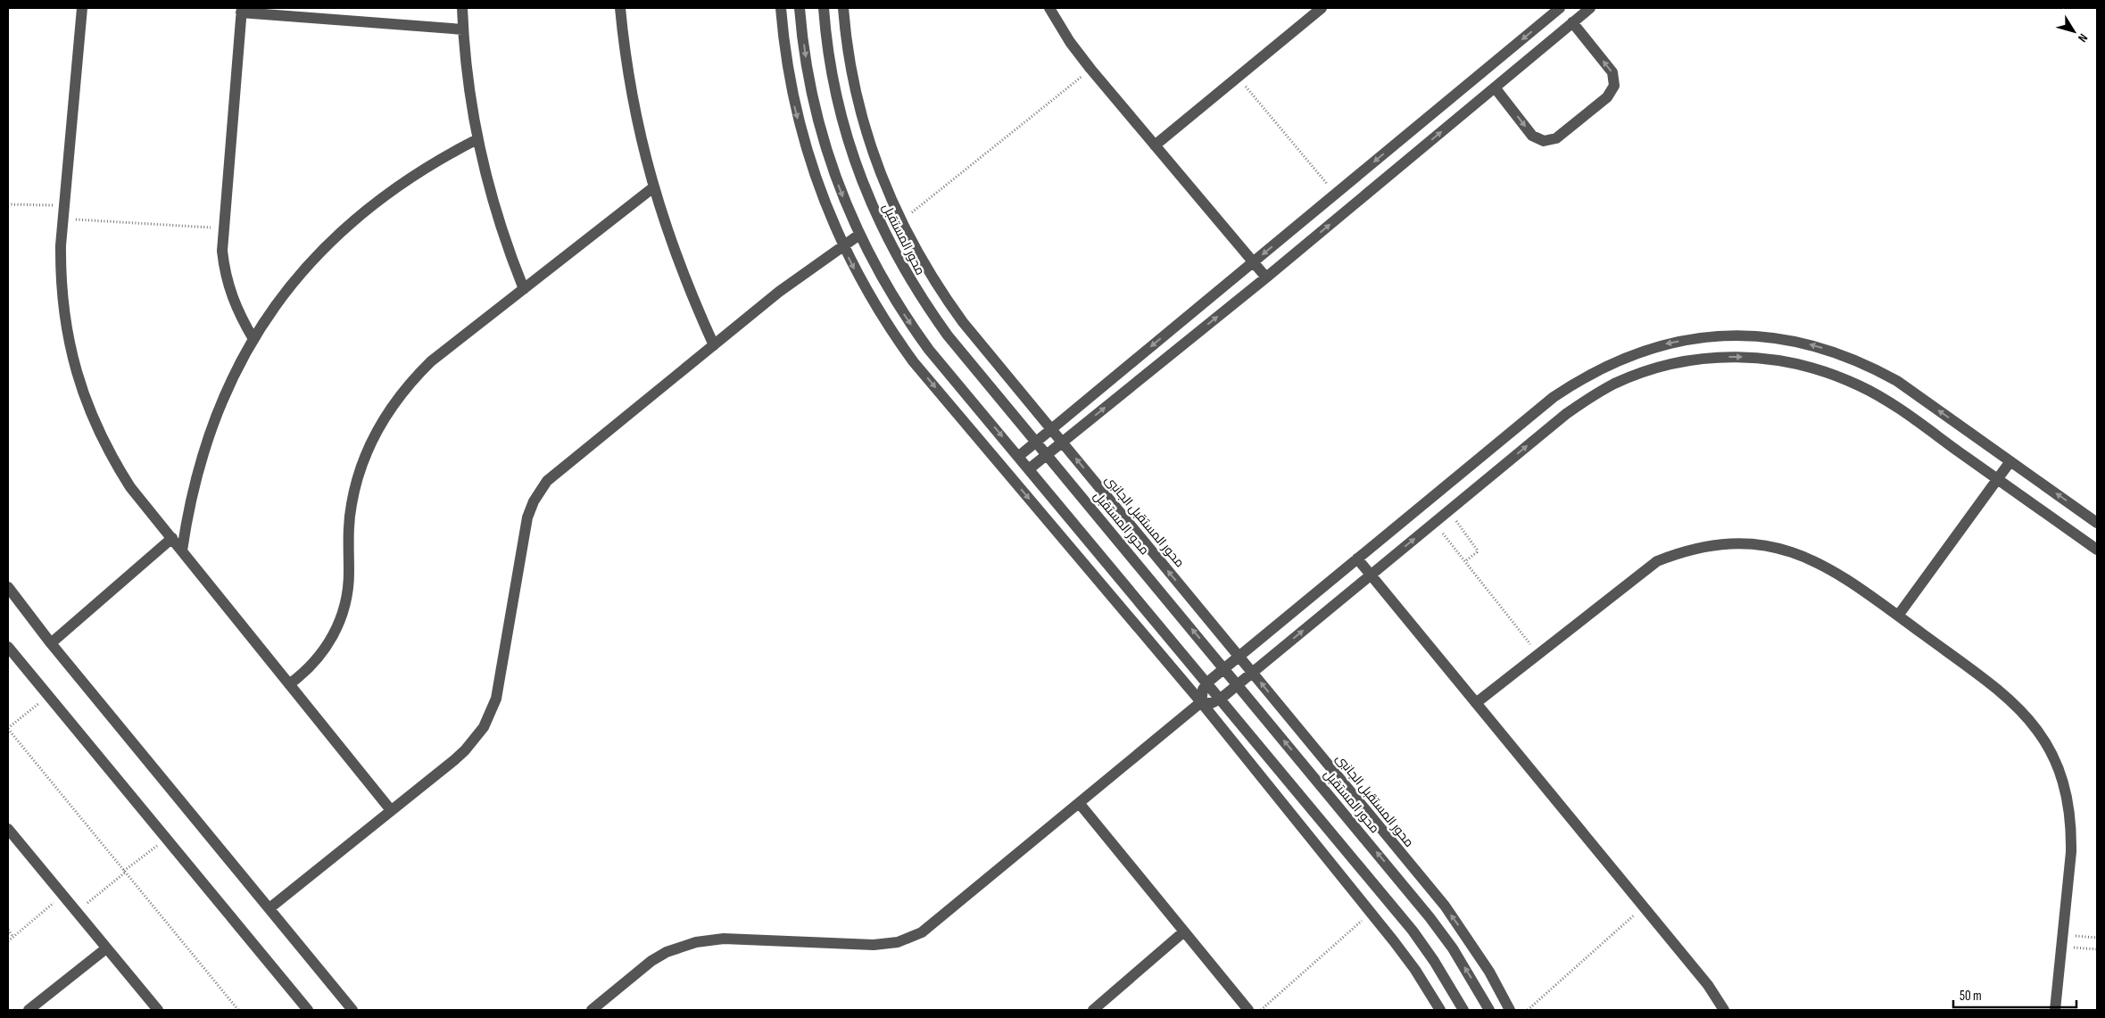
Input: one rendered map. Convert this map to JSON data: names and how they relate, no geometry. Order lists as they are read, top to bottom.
{
  "streets": {
    "street": ["محور المستقبل", "محور المستقبل الجانبى"]
  },
  "scale_bar": "50 m",
  "north": "bottom right"
}
